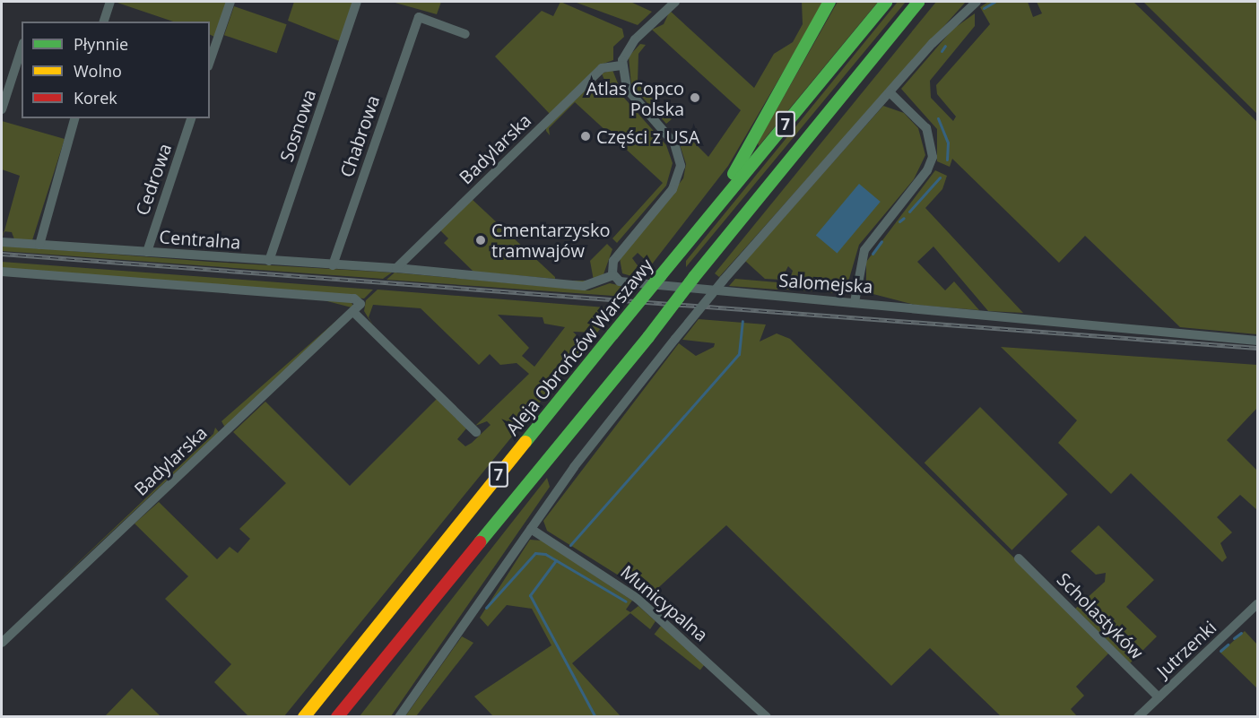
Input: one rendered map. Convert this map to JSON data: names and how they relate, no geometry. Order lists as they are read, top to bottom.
{
  "streets": {
    "main road": ["7", "Aleja Obrońców Warszawy"],
    "street": [
      "Sosnowa",
      "Chabrowa",
      "Badylarska",
      "Cedrowa",
      "Centralna",
      "Salomejska",
      "Municypalna",
      "Scholastyków",
      "Jutrzenki"
    ]
  },
  "crossings": [
    ["Sosnowa", "Centralna"],
    ["Chabrowa", "Centralna"],
    ["Badylarska", "Centralna"],
    ["Cedrowa", "Centralna"],
    ["Scholastyków", "Jutrzenki"]
  ],
  "places": ["Atlas Copco Polska", "Części z USA", "Cmentarzysko tramwajów"],
  "legend": ["Płynnie", "Wolno", "Korek"]
}
